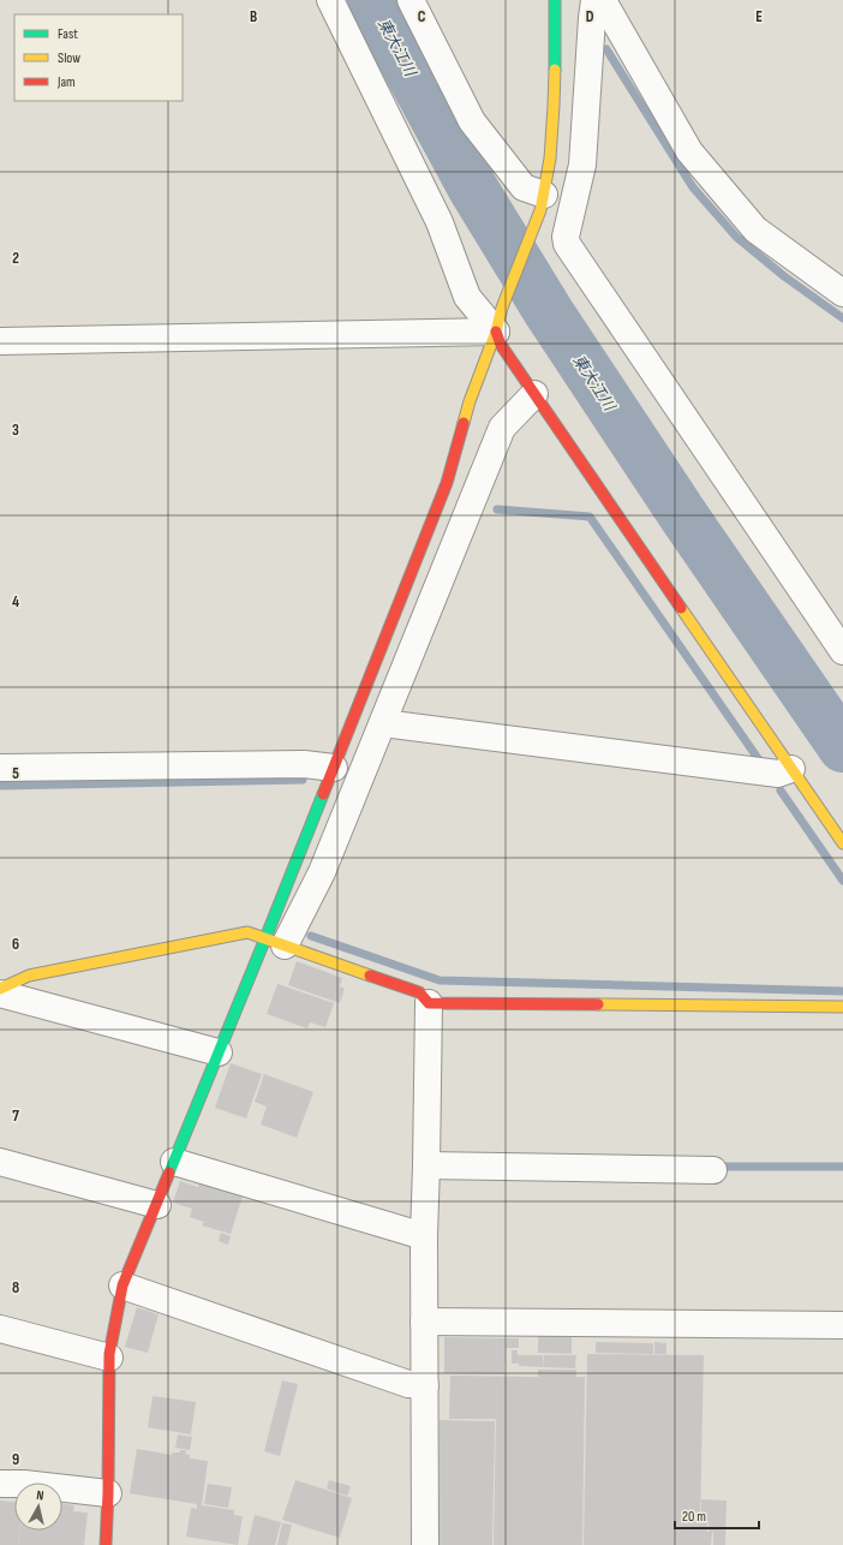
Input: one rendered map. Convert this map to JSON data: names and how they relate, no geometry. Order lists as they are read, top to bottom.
{
  "water": ["東大江川"],
  "legend": ["Fast", "Slow", "Jam"],
  "scale_bar": "20 m",
  "north": "top",
  "grid": {
    "columns": [
      "B",
      "C",
      "D",
      "E"
    ],
    "rows": [
      "2",
      "3",
      "4",
      "5",
      "6",
      "7",
      "8",
      "9"
    ]
  }
}
